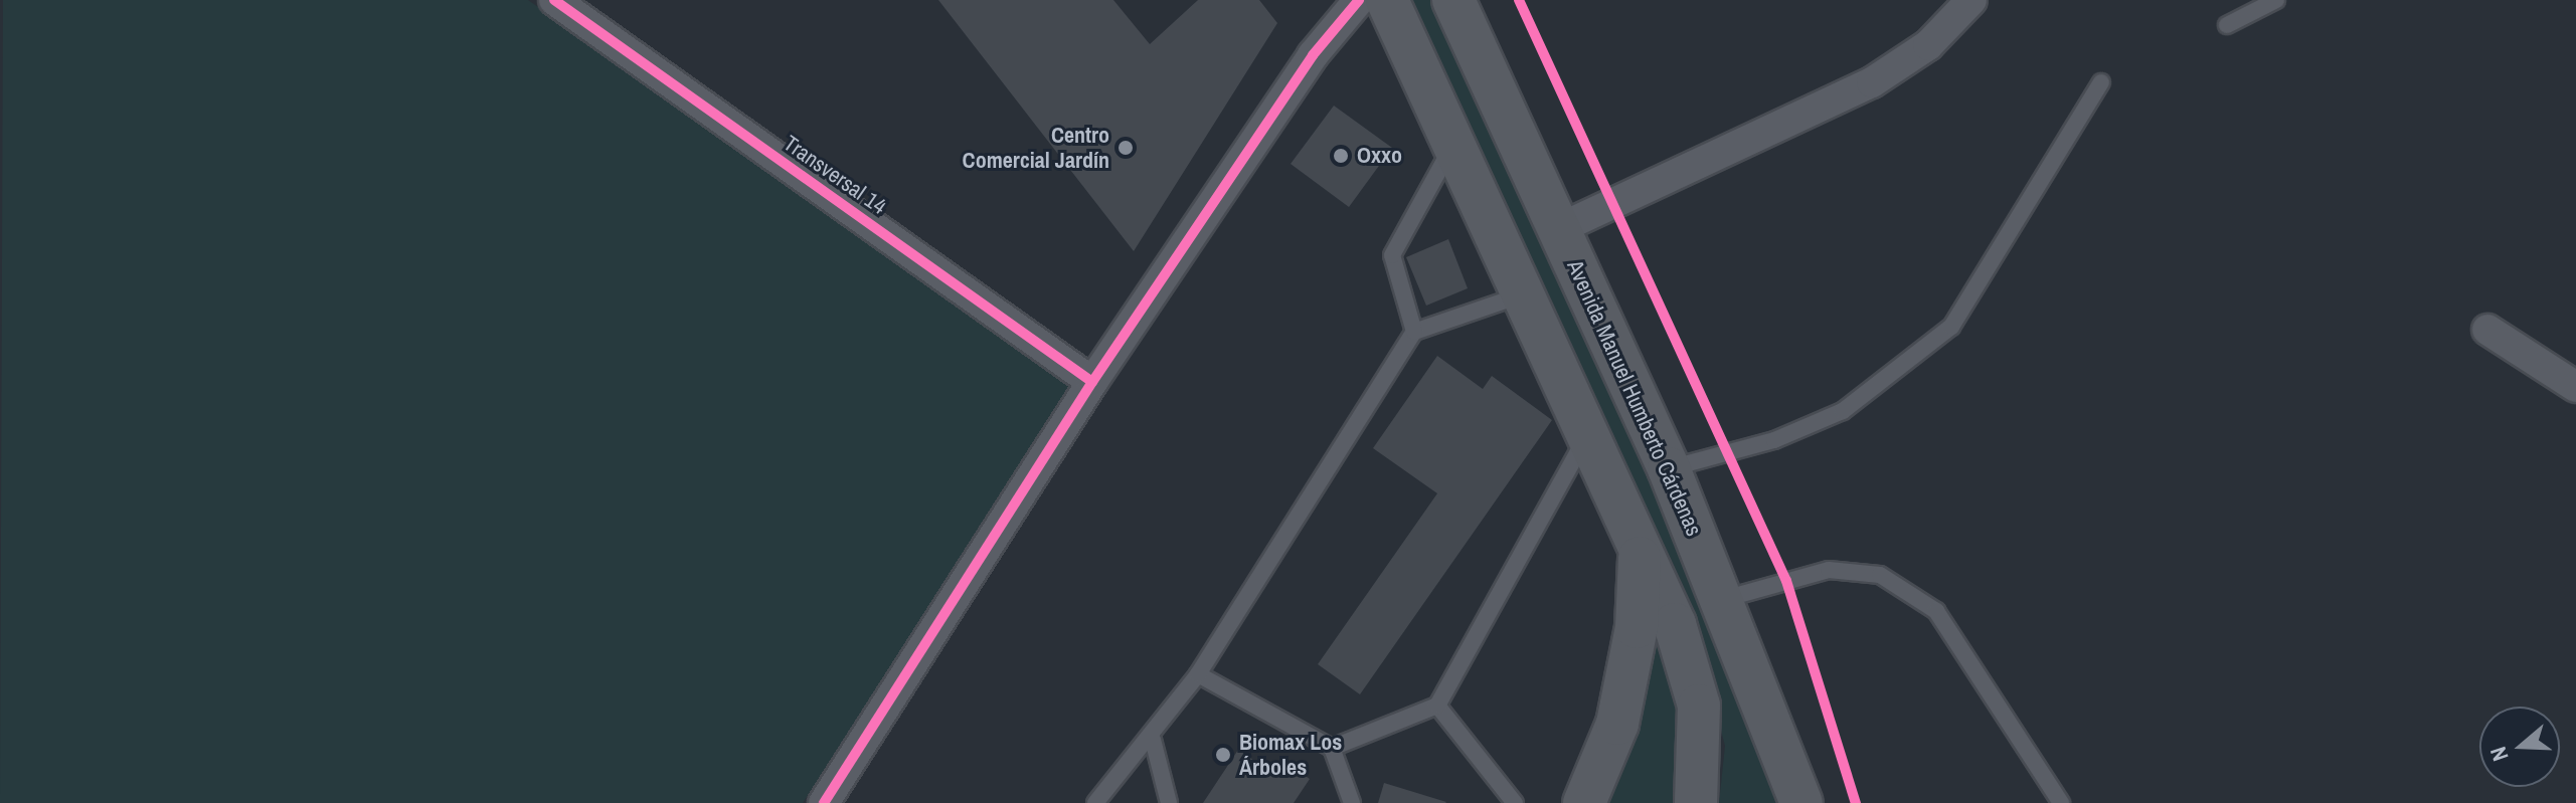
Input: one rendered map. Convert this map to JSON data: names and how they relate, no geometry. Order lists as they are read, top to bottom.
{
  "streets": {
    "main road": ["Avenida Manuel Humberto Cárdenas"],
    "street": ["Transversal 14"]
  },
  "places": ["Centro Comercial Jardín", "Oxxo", "Biomax Los Árboles"],
  "north": "left"
}
